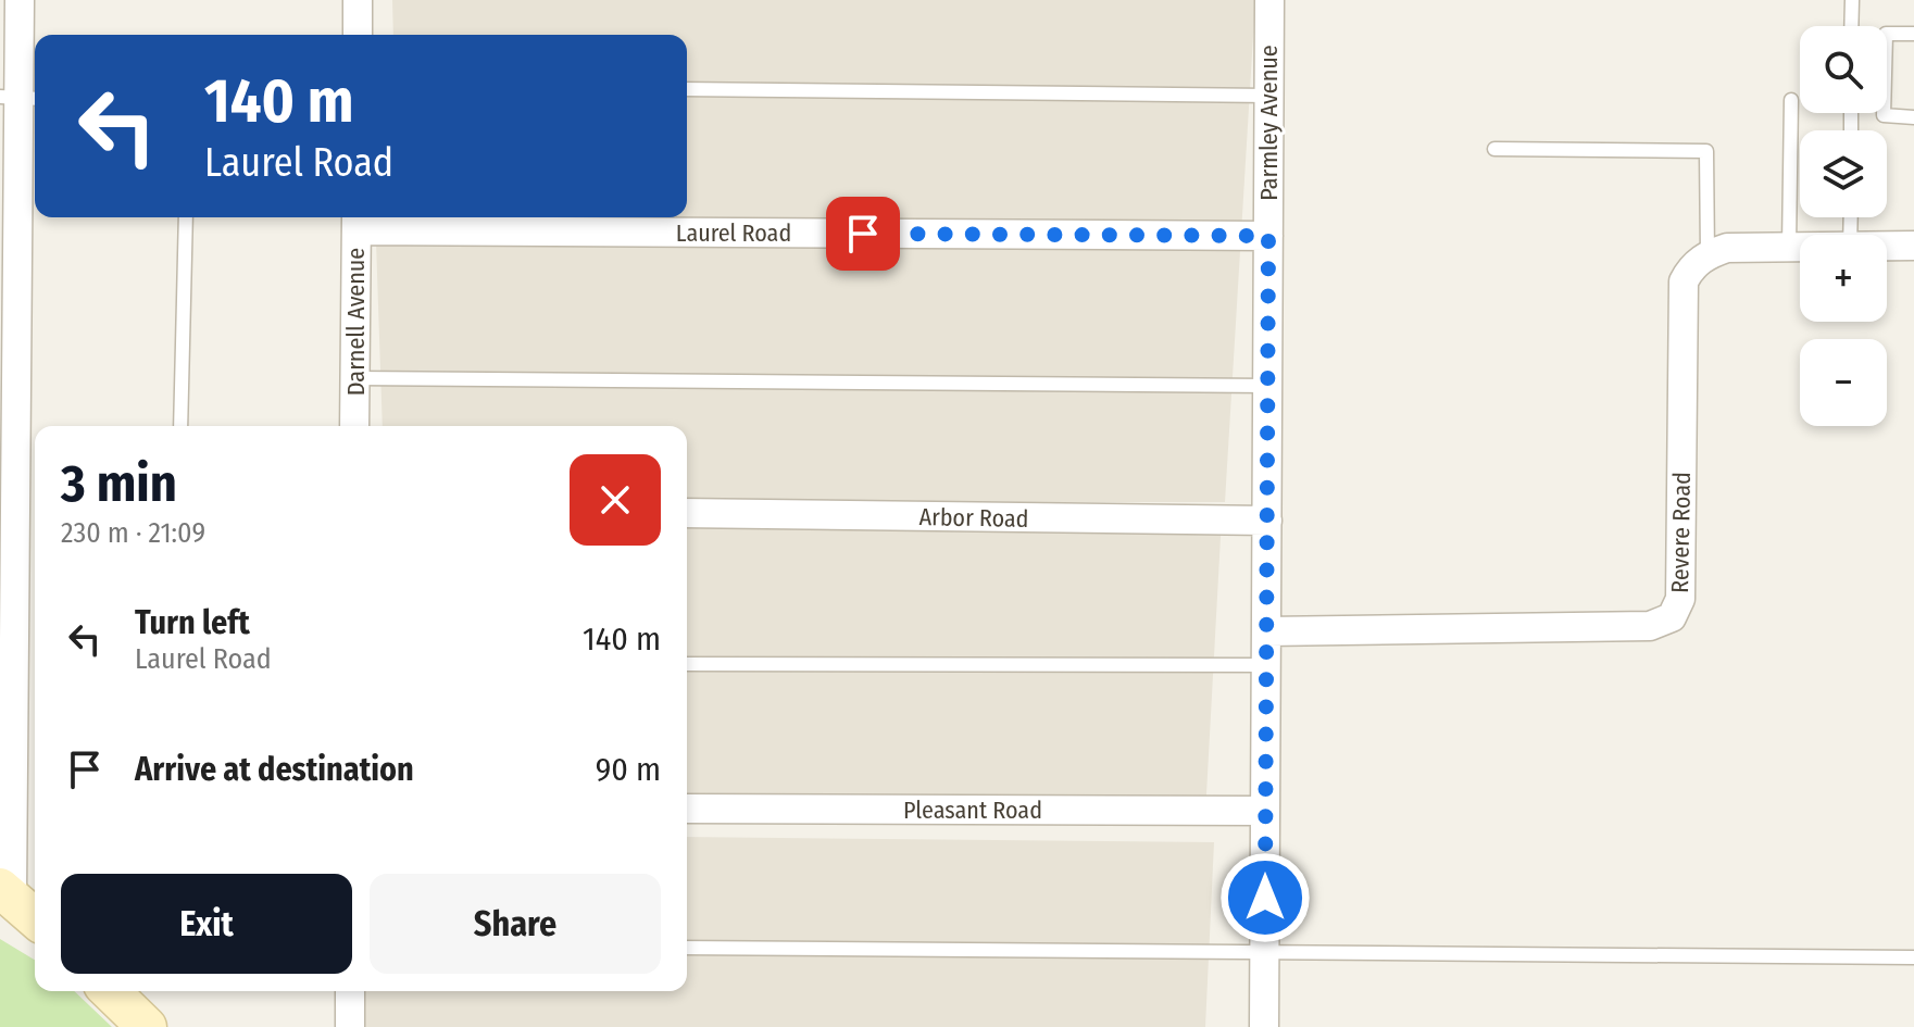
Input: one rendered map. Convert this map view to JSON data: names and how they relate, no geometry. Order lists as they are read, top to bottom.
{
  "streets": {
    "street": [
      "Parmley Avenue",
      "Laurel Road",
      "Darnell Avenue",
      "Arbor Road",
      "Revere Road",
      "Pleasant Road"
    ]
  },
  "crossings": [
    ["Parmley Avenue", "Laurel Road"],
    ["Parmley Avenue", "Arbor Road"],
    ["Parmley Avenue", "Revere Road"],
    ["Parmley Avenue", "Pleasant Road"],
    ["Laurel Road", "Darnell Avenue"]
  ],
  "page": {
    "map_buttons": ["+", "−"],
    "turn": ["140 m", "Laurel Road"],
    "heading": ["3 min", "230 m · 21:09"],
    "list": [
      {
        "name": "Turn left",
        "note": "Laurel Road",
        "value": "140 m"
      },
      {
        "name": "Arrive at destination",
        "value": "90 m"
      }
    ],
    "buttons": ["Exit", "Share"]
  }
}
